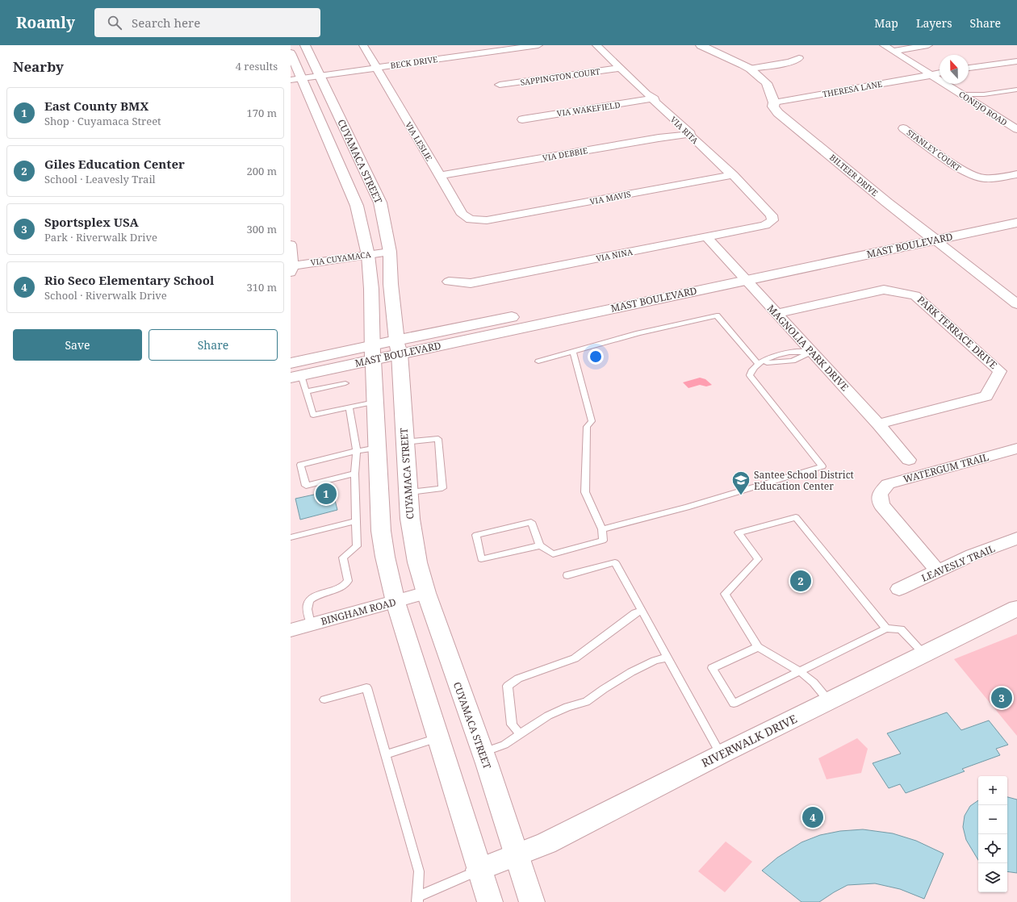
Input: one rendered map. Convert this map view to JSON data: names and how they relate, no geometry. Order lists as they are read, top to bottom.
{
  "streets": {
    "main road": [
      "CUYAMACA STREET",
      "BILTEER DRIVE",
      "MAST BOULEVARD",
      "RIVERWALK DRIVE"
    ],
    "street": [
      "BECK DRIVE",
      "SAPPINGTON COURT",
      "THERESA LANE",
      "CONEJO ROAD",
      "VIA WAKEFIELD",
      "VIA RITA",
      "VIA LESLIE",
      "STANLEY COURT",
      "VIA DEBBIE",
      "VIA MAVIS",
      "VIA NINA",
      "VIA CUYAMACA",
      "PARK TERRACE DRIVE",
      "MAGNOLIA PARK DRIVE",
      "WATERGUM TRAIL",
      "LEAVESLY TRAIL",
      "BINGHAM ROAD"
    ]
  },
  "crossings": [
    ["BECK DRIVE", "VIA LESLIE"],
    ["BECK DRIVE", "CUYAMACA STREET"],
    ["SAPPINGTON COURT", "VIA RITA"],
    ["THERESA LANE", "CONEJO ROAD"],
    ["THERESA LANE", "BILTEER DRIVE"],
    ["VIA WAKEFIELD", "VIA RITA"],
    ["VIA RITA", "VIA DEBBIE"],
    ["VIA RITA", "VIA MAVIS"],
    ["VIA RITA", "VIA NINA"],
    ["VIA LESLIE", "VIA DEBBIE"],
    ["VIA LESLIE", "VIA MAVIS"],
    ["CUYAMACA STREET", "MAST BOULEVARD"],
    ["CUYAMACA STREET", "VIA CUYAMACA"],
    ["CUYAMACA STREET", "BINGHAM ROAD"],
    ["CUYAMACA STREET", "RIVERWALK DRIVE"],
    ["BILTEER DRIVE", "MAST BOULEVARD"],
    ["MAST BOULEVARD", "MAGNOLIA PARK DRIVE"],
    ["VIA NINA", "MAGNOLIA PARK DRIVE"],
    ["PARK TERRACE DRIVE", "MAGNOLIA PARK DRIVE"],
    ["WATERGUM TRAIL", "LEAVESLY TRAIL"]
  ],
  "places": {
    "school or university": ["Santee School District Education Center"]
  },
  "north": "top",
  "page": {
    "header": "Roamly",
    "search": "Search here",
    "nav": ["Map", "Layers", "Share"],
    "heading": ["Nearby", "4 results"],
    "list": [
      {
        "mark": "1",
        "name": "East County BMX",
        "note": "Shop · Cuyamaca Street",
        "value": "170 m"
      },
      {
        "mark": "2",
        "name": "Giles Education Center",
        "note": "School · Leavesly Trail",
        "value": "200 m"
      },
      {
        "mark": "3",
        "name": "Sportsplex USA",
        "note": "Park · Riverwalk Drive",
        "value": "300 m"
      },
      {
        "mark": "4",
        "name": "Rio Seco Elementary School",
        "note": "School · Riverwalk Drive",
        "value": "310 m"
      }
    ],
    "buttons": ["Save", "Share"],
    "pins": [
      "1",
      "2",
      "3",
      "4"
    ],
    "map_buttons": ["+", "−"]
  }
}
